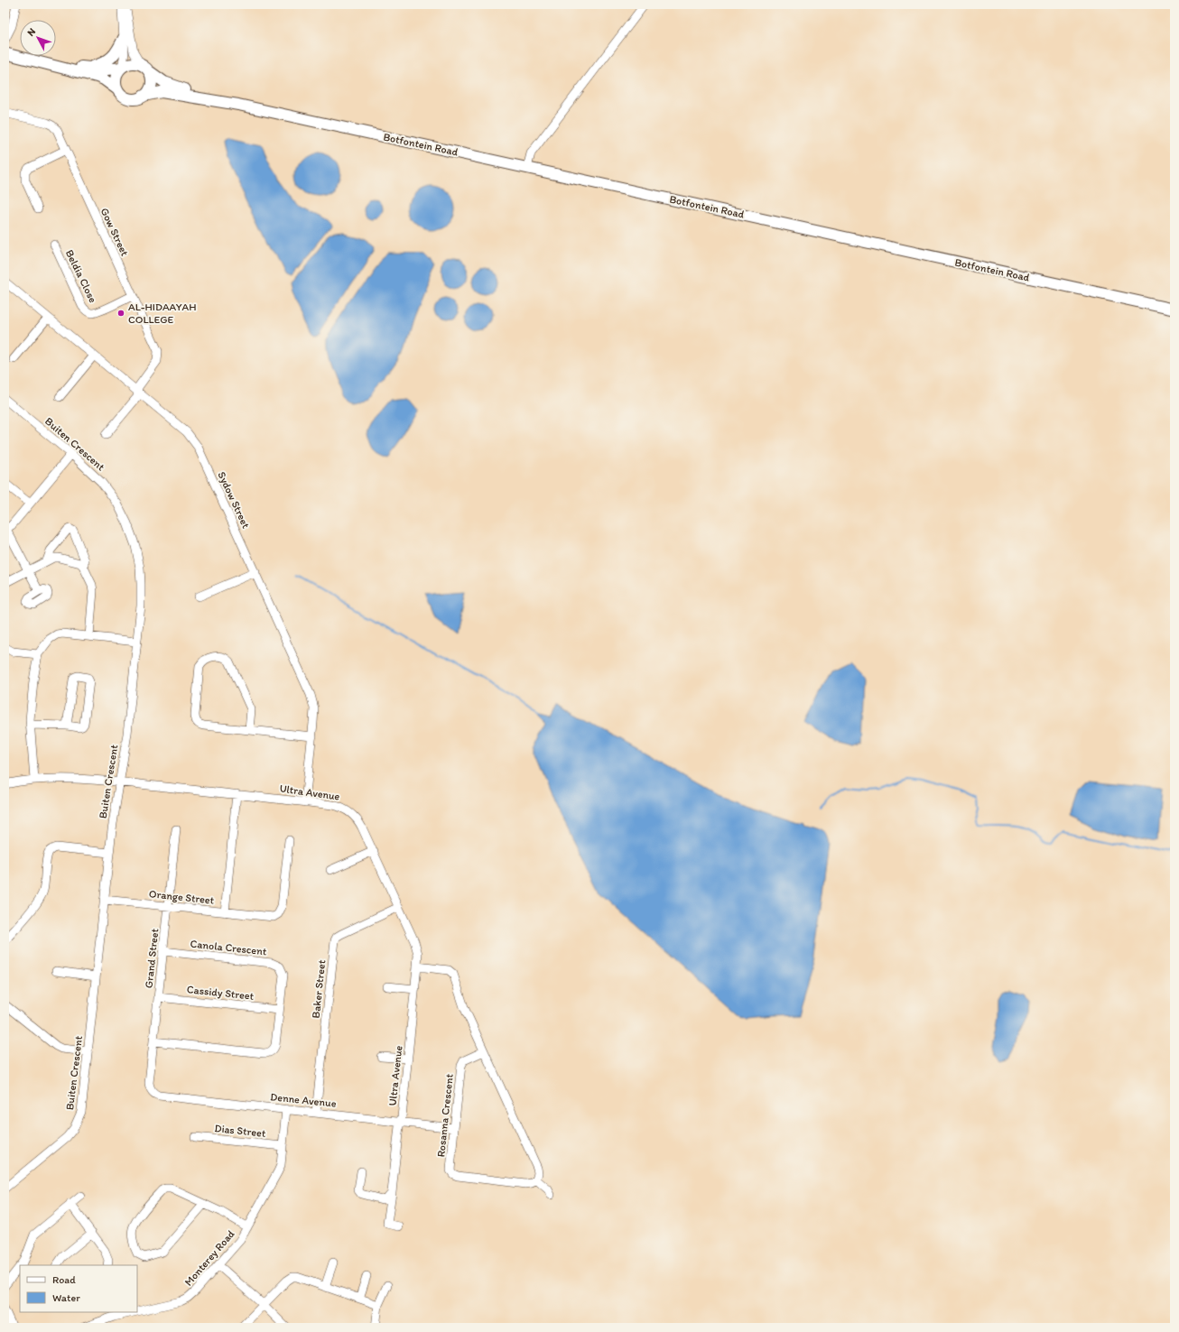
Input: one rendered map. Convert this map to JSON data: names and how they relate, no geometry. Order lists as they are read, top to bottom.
{
  "streets": {
    "main road": ["Botfontein Road"],
    "street": [
      "Gow Street",
      "Beldia Close",
      "Buiten Crescent",
      "Sydow Street",
      "Ultra Avenue",
      "Orange Street",
      "Canola Crescent",
      "Grand Street",
      "Baker Street",
      "Cassidy Street",
      "Denne Avenue",
      "Rosanna Crescent",
      "Dias Street",
      "Monterey Road"
    ]
  },
  "crossings": [
    ["Gow Street", "Beldia Close"],
    ["Gow Street", "Sydow Street"],
    ["Buiten Crescent", "Ultra Avenue"],
    ["Buiten Crescent", "Orange Street"],
    ["Sydow Street", "Ultra Avenue"],
    ["Ultra Avenue", "Orange Street"],
    ["Ultra Avenue", "Baker Street"],
    ["Ultra Avenue", "Denne Avenue"],
    ["Orange Street", "Grand Street"],
    ["Canola Crescent", "Grand Street"],
    ["Canola Crescent", "Cassidy Street"],
    ["Grand Street", "Cassidy Street"],
    ["Grand Street", "Denne Avenue"],
    ["Baker Street", "Denne Avenue"],
    ["Denne Avenue", "Rosanna Crescent"],
    ["Denne Avenue", "Monterey Road"],
    ["Dias Street", "Monterey Road"]
  ],
  "places": ["AL-HIDAAYAH COLLEGE"],
  "legend": ["Road", "Water"],
  "north": "top left"
}
